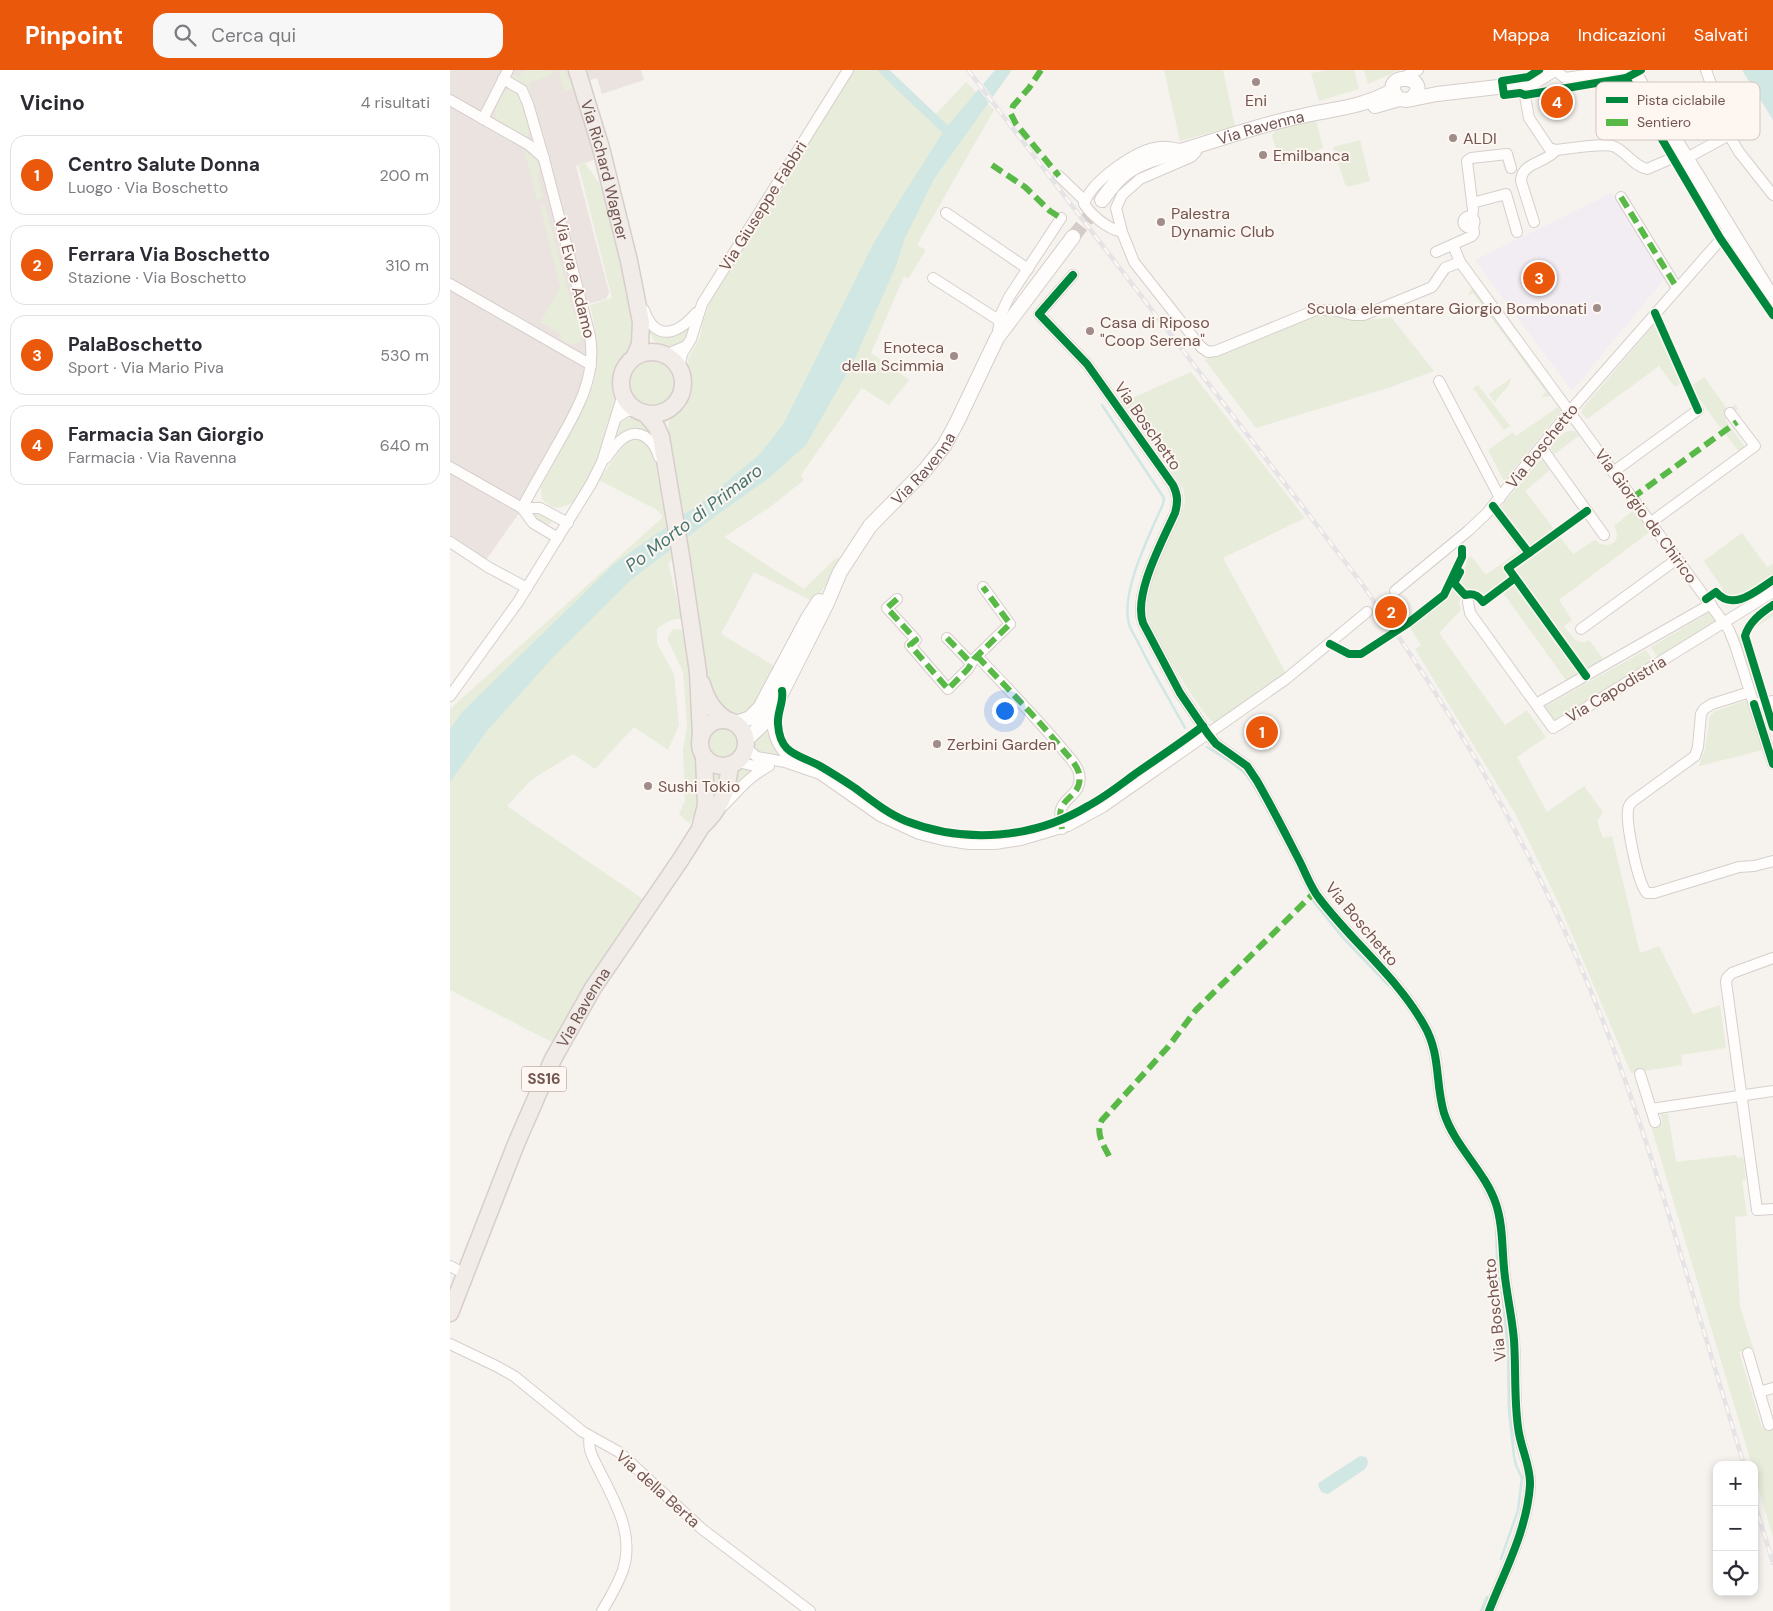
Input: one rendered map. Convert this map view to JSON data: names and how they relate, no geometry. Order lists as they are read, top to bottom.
{
  "streets": {
    "main road": ["Via Ravenna", "Via Richard Wagner", "SS16"],
    "street": [
      "Via Giuseppe Fabbri",
      "Via Eva e Adamo",
      "Via Boschetto",
      "Via Giorgio de Chirico",
      "Via Capodistria",
      "Via della Berta"
    ]
  },
  "crossings": [
    ["Via Richard Wagner", "Via Giuseppe Fabbri"],
    ["Via Boschetto", "Via Giorgio de Chirico"],
    ["Via Giorgio de Chirico", "Via Capodistria"]
  ],
  "water": ["Po Morto di Primaro"],
  "places": [
    "Eni",
    "ALDI",
    "Emilbanca",
    "Palestra Dynamic Club",
    "Scuola elementare Giorgio Bombonati",
    "Casa di Riposo \"Coop Serena\"",
    "Enoteca della Scimmia",
    "Zerbini Garden",
    "Sushi Tokio"
  ],
  "legend": ["Pista ciclabile", "Sentiero"],
  "page": {
    "header": "Pinpoint",
    "search": "Cerca qui",
    "nav": ["Mappa", "Indicazioni", "Salvati"],
    "heading": ["Vicino", "4 risultati"],
    "pins": [
      "4",
      "3",
      "2",
      "1"
    ],
    "list": [
      {
        "mark": "1",
        "name": "Centro Salute Donna",
        "note": "Luogo · Via Boschetto",
        "value": "200 m"
      },
      {
        "mark": "2",
        "name": "Ferrara Via Boschetto",
        "note": "Stazione · Via Boschetto",
        "value": "310 m"
      },
      {
        "mark": "3",
        "name": "PalaBoschetto",
        "note": "Sport · Via Mario Piva",
        "value": "530 m"
      },
      {
        "mark": "4",
        "name": "Farmacia San Giorgio",
        "note": "Farmacia · Via Ravenna",
        "value": "640 m"
      }
    ],
    "map_buttons": ["+", "−"]
  }
}
